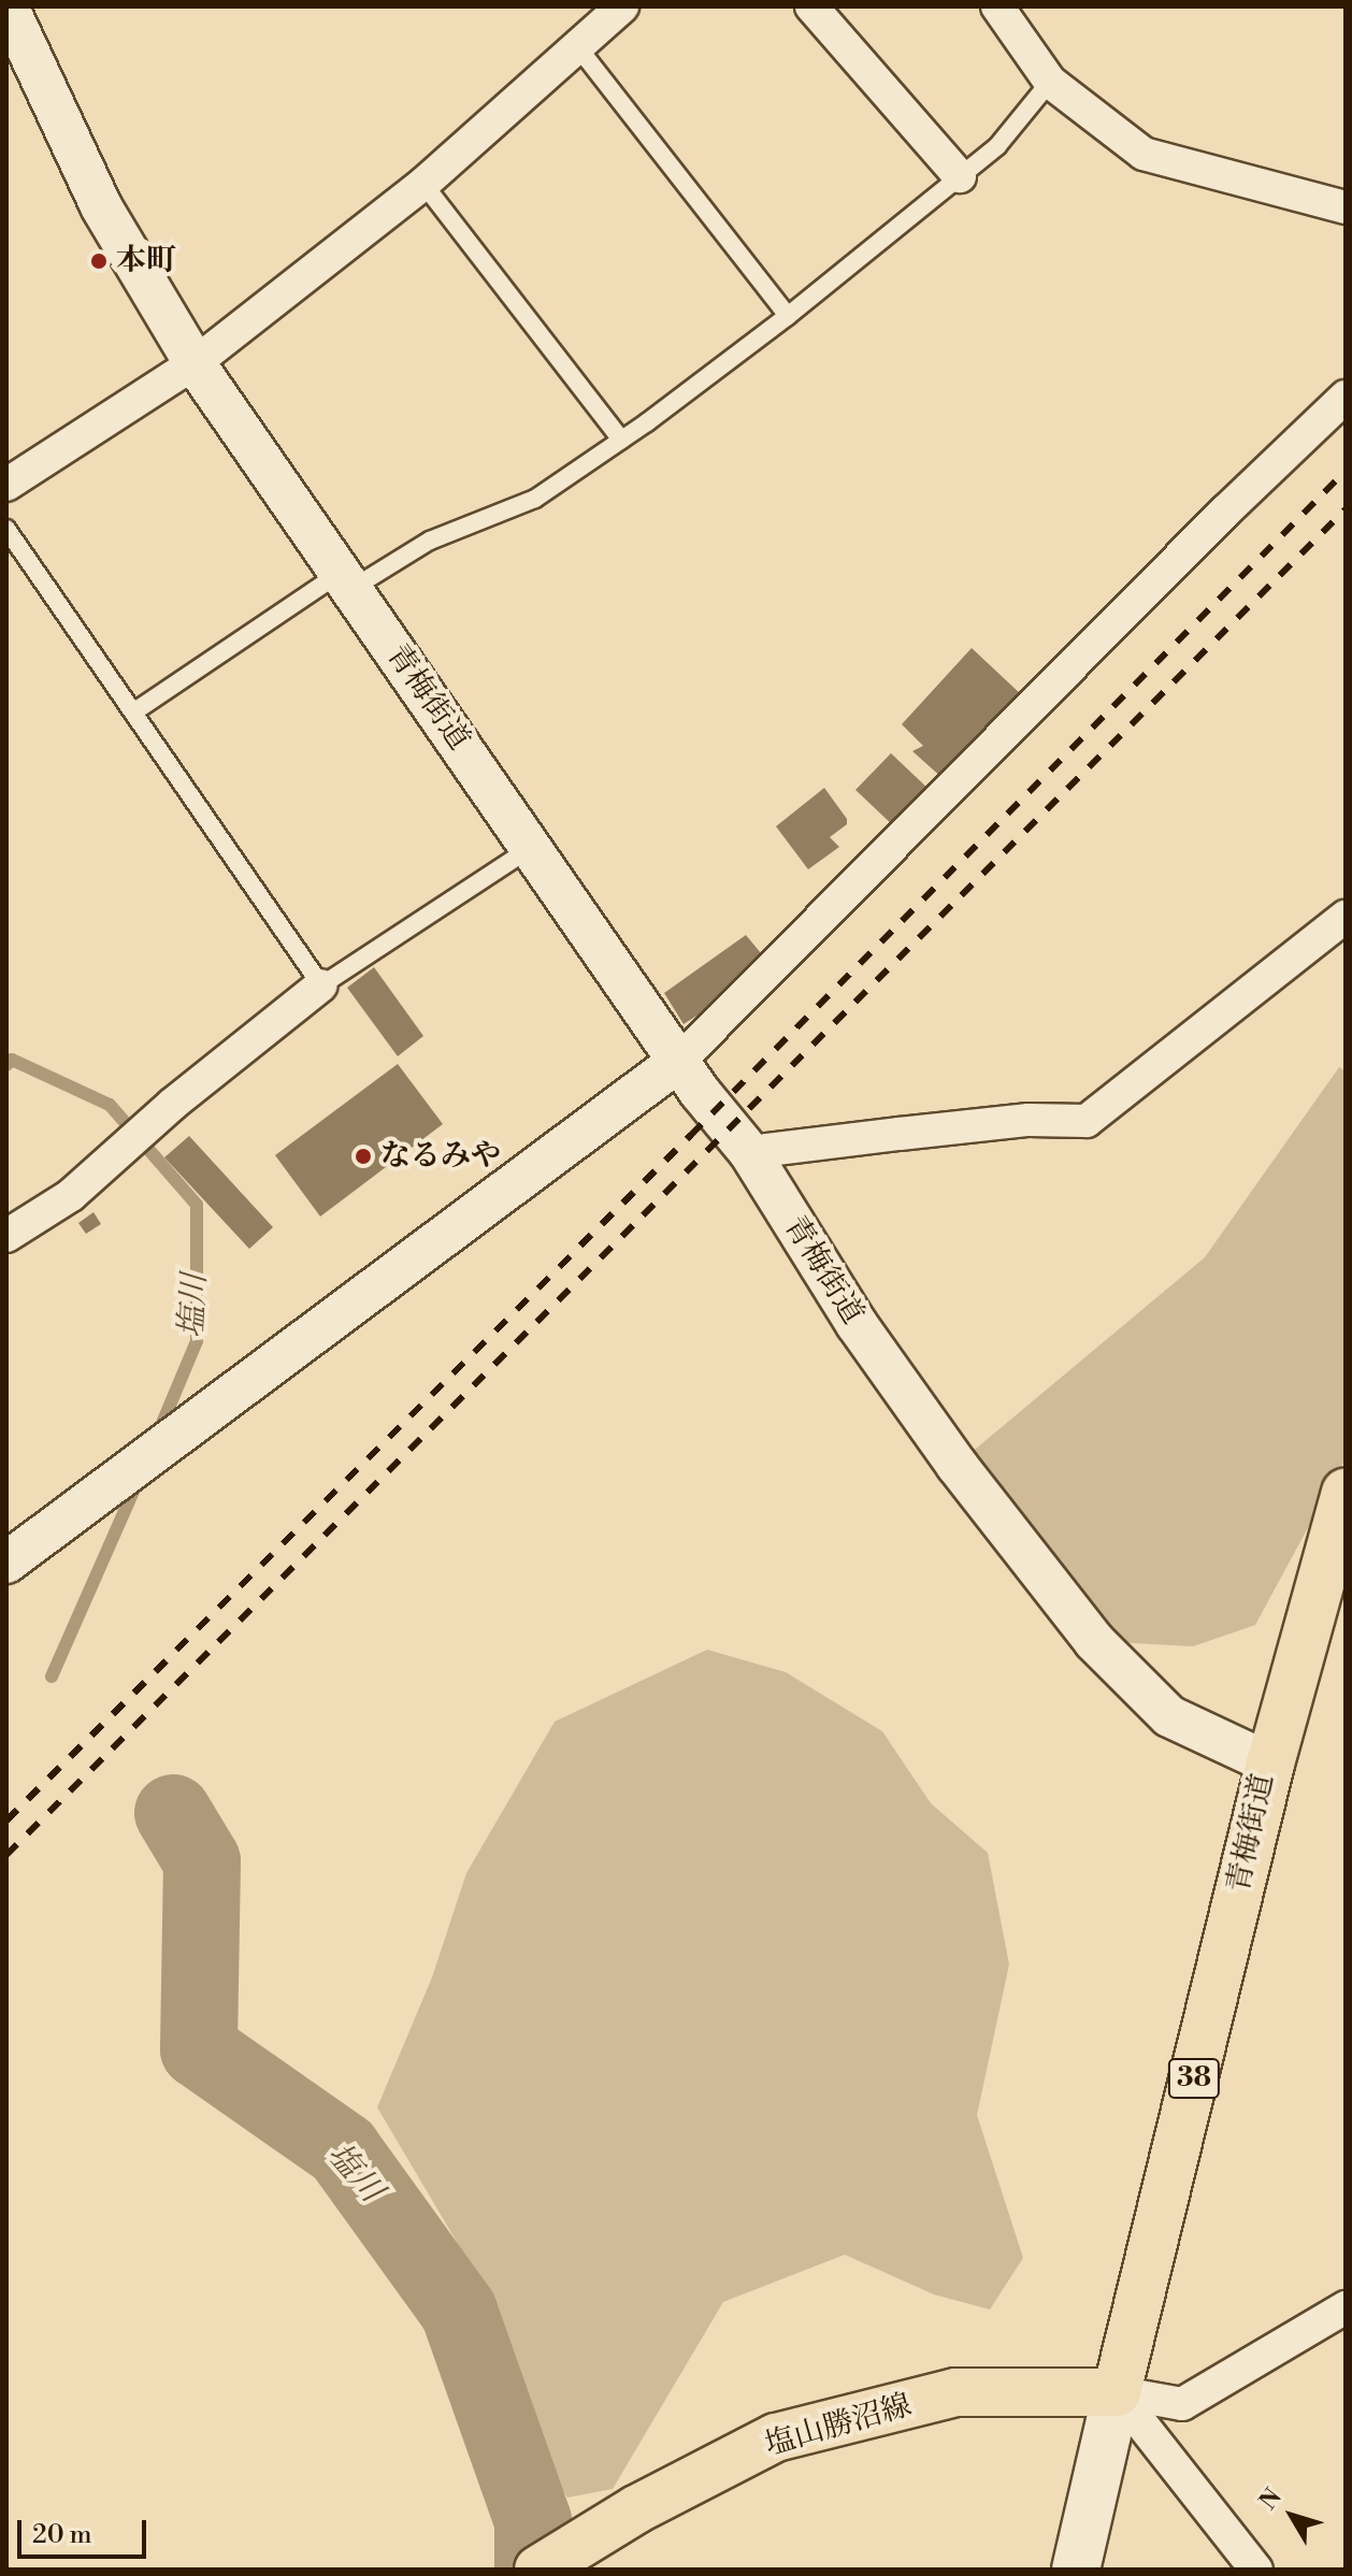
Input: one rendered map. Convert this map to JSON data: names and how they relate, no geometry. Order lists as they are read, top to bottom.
{
  "streets": {
    "main road": ["青梅街道", "38", "塩山勝沼線"]
  },
  "crossings": [
    ["青梅街道", "38"],
    ["青梅街道", "塩山勝沼線"]
  ],
  "water": ["塩川"],
  "places": ["本町", "なるみや"],
  "scale_bar": "20 m",
  "north": "top left"
}
